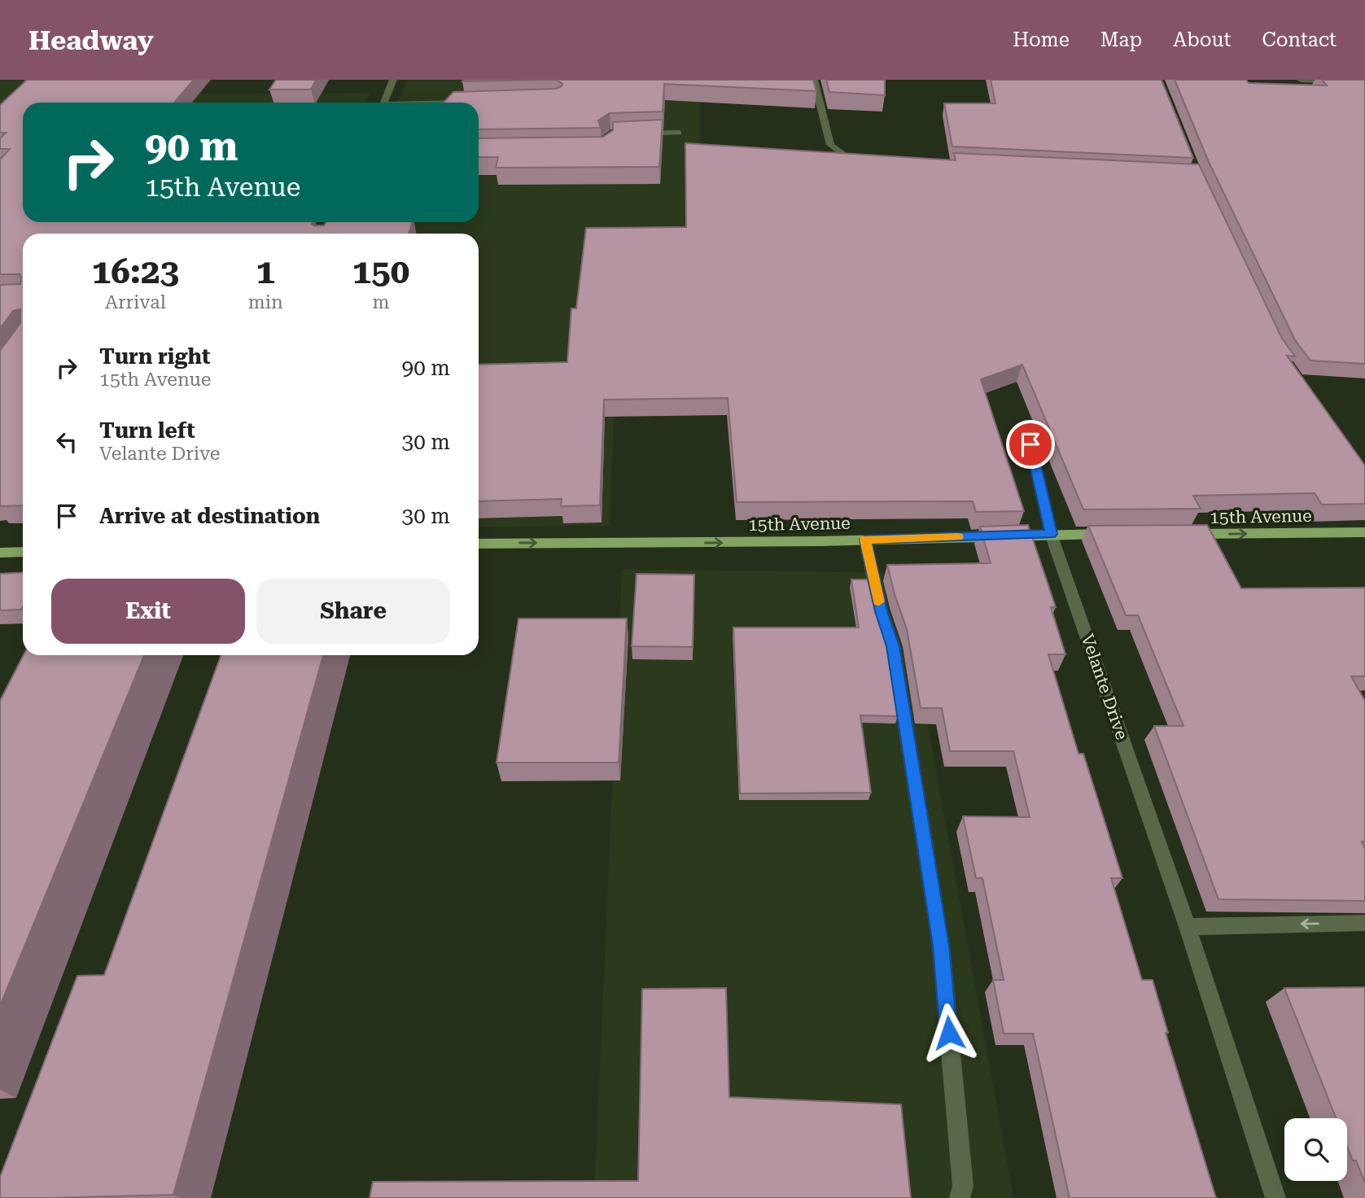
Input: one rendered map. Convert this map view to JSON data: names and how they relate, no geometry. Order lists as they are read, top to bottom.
{
  "streets": {
    "main road": ["15th Avenue"],
    "street": ["Velante Drive"]
  },
  "crossings": [
    ["15th Avenue", "Velante Drive"]
  ],
  "one_way": ["15th Avenue"],
  "page": {
    "header": "Headway",
    "nav": [
      "Home",
      "Map",
      "About",
      "Contact"
    ],
    "turn": ["90 m", "15th Avenue"],
    "eta": [
      "16:23",
      "Arrival",
      "1",
      "min",
      "150",
      "m"
    ],
    "list": [
      {
        "name": "Turn right",
        "note": "15th Avenue",
        "value": "90 m"
      },
      {
        "name": "Turn left",
        "note": "Velante Drive",
        "value": "30 m"
      },
      {
        "name": "Arrive at destination",
        "value": "30 m"
      }
    ],
    "buttons": ["Exit", "Share"]
  }
}
